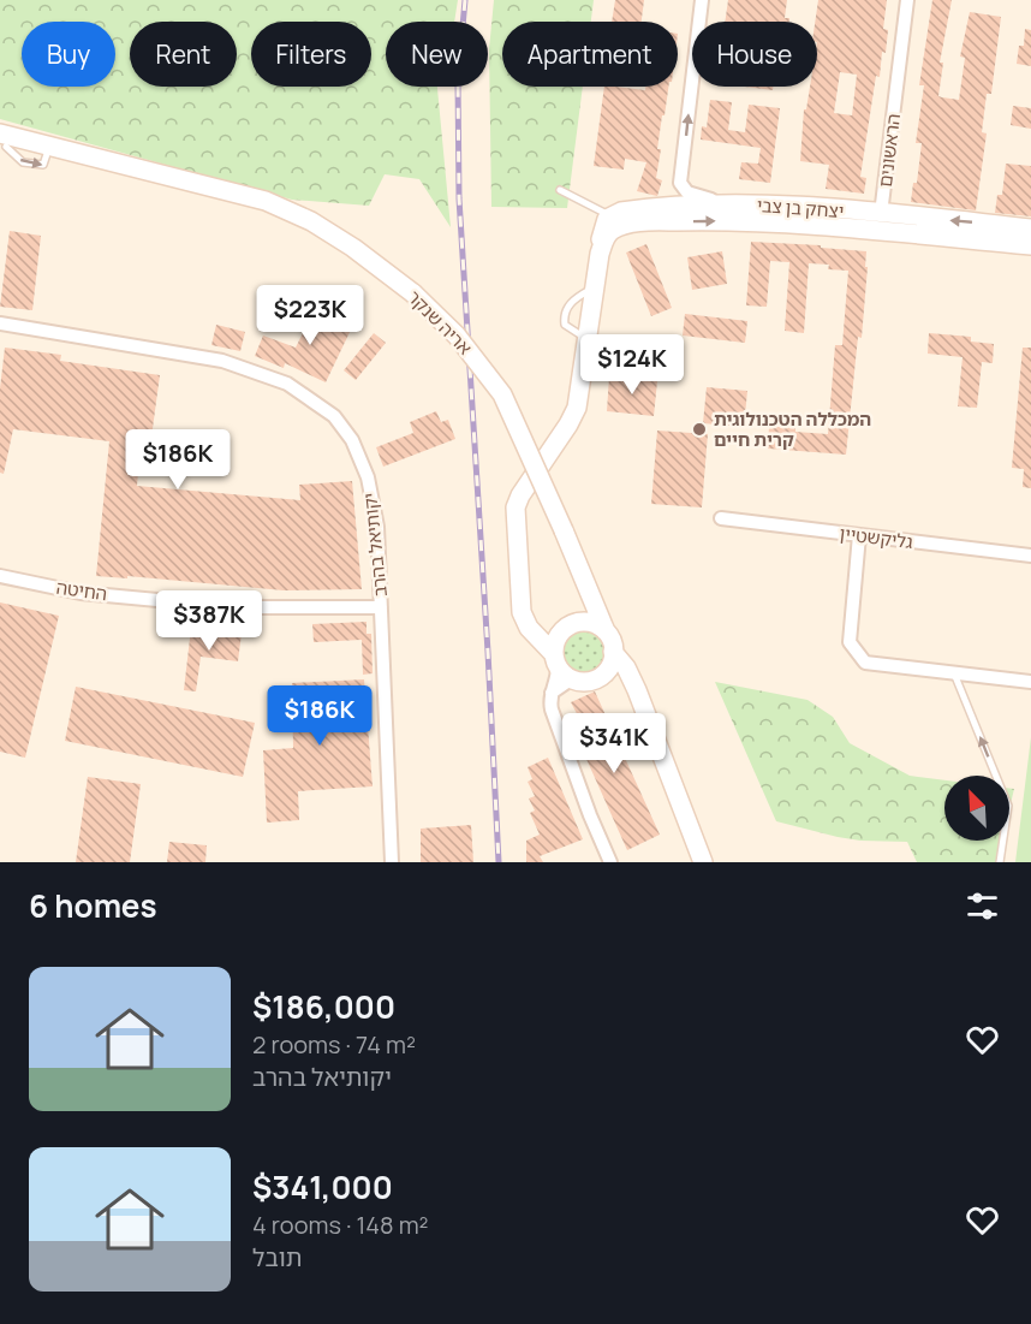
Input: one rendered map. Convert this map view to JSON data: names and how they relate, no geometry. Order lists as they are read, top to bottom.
{
  "streets": {
    "street": [
      "הראשונים",
      "יצחק בן צבי",
      "אריה שנקר",
      "גליקשטיין",
      "יקותיאל בהרב",
      "החיטה"
    ]
  },
  "crossings": [
    ["הראשונים", "יצחק בן צבי"],
    ["יצחק בן צבי", "אריה שנקר"],
    ["יקותיאל בהרב", "החיטה"]
  ],
  "places": ["המכללה הטכנולוגית קרית חיים"],
  "north": "top left",
  "page": {
    "chip": [
      "Buy",
      "Rent",
      "Filters",
      "New",
      "Apartment",
      "House"
    ],
    "price": [
      "$223K",
      "$124K",
      "$186K",
      "$387K",
      "$186K",
      "$341K"
    ],
    "heading": "6 homes",
    "list": [
      {
        "name": "$186,000",
        "note": "2 rooms · 74 m² · יקותיאל בהרב"
      },
      {
        "name": "$341,000",
        "note": "4 rooms · 148 m² · תובל"
      }
    ]
  }
}
